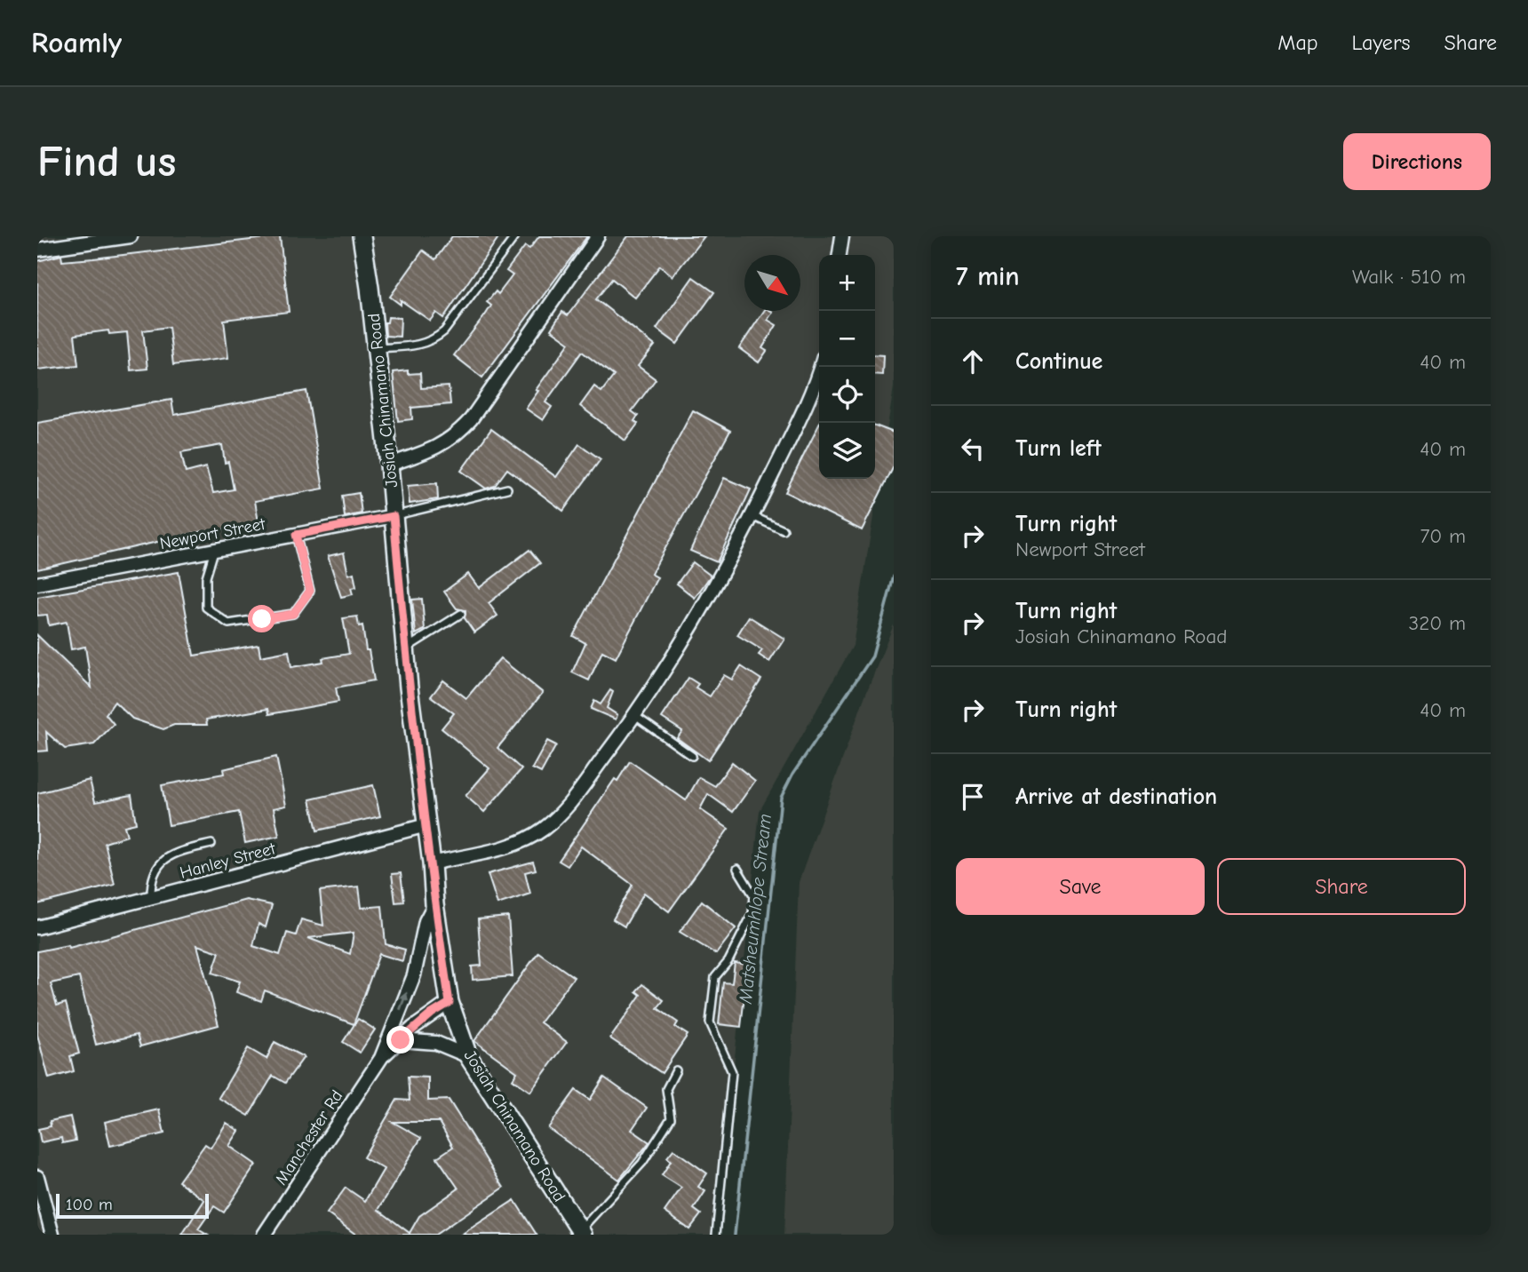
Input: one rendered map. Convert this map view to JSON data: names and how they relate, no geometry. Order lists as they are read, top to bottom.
{
  "streets": {
    "street": [
      "Josiah Chinamano Road",
      "Newport Street",
      "Hanley Street",
      "Manchester Rd"
    ]
  },
  "crossings": [
    ["Josiah Chinamano Road", "Newport Street"],
    ["Josiah Chinamano Road", "Hanley Street"]
  ],
  "water": ["Matsheumhlope Stream"],
  "scale_bar": "100 m",
  "north": "bottom right",
  "page": {
    "header": "Roamly",
    "nav": ["Map", "Layers", "Share"],
    "buttons": [
      "Directions",
      ["Save", "Share"]
    ],
    "title": "Find us",
    "heading": ["7 min", "Walk · 510 m"],
    "map_buttons": ["+", "−"],
    "list": [
      ["Continue", "40 m"],
      ["Turn left", "40 m"],
      ["Turn right", "Newport Street", "70 m"],
      ["Turn right", "Josiah Chinamano Road", "320 m"],
      ["Turn right", "40 m"],
      "Arrive at destination"
    ],
    "scale": "100 m"
  }
}
